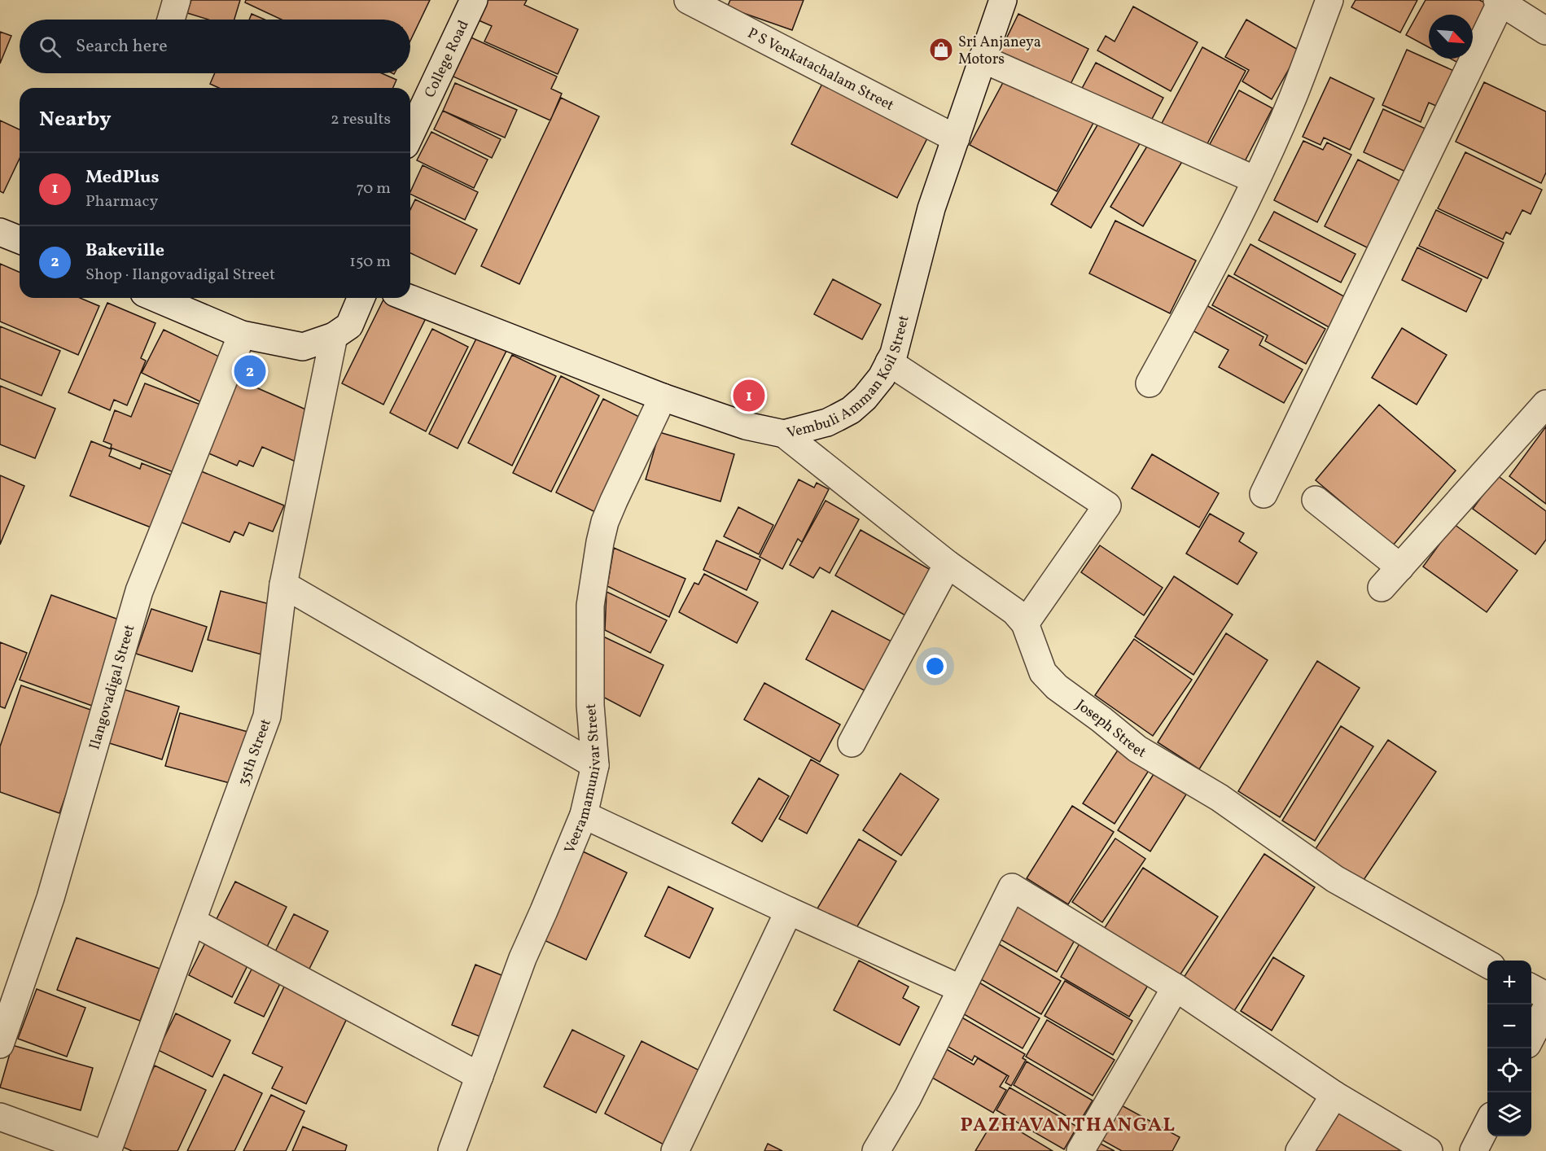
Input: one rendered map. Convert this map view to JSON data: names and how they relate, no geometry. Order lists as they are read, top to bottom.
{
  "streets": {
    "street": [
      "College Road",
      "P S Venkatachalam Street",
      "Vembuli Amman Koil Street",
      "Ilangovadigal Street",
      "Joseph Street",
      "35th Street",
      "Veeramamunivar Street"
    ]
  },
  "crossings": [
    ["P S Venkatachalam Street", "Vembuli Amman Koil Street"],
    ["Vembuli Amman Koil Street", "Joseph Street"],
    ["Vembuli Amman Koil Street", "Veeramamunivar Street"]
  ],
  "districts": ["PAZHAVANTHANGAL"],
  "places": {
    "shop": ["Sri Anjaneya Motors"]
  },
  "north": "bottom right",
  "page": {
    "search": "Search here",
    "heading": ["Nearby", "2 results"],
    "list": [
      {
        "mark": "1",
        "name": "MedPlus",
        "note": "Pharmacy",
        "value": "70 m"
      },
      {
        "mark": "2",
        "name": "Bakeville",
        "note": "Shop · Ilangovadigal Street",
        "value": "150 m"
      }
    ],
    "pins": ["2", "1"],
    "map_buttons": ["+", "−"]
  }
}
